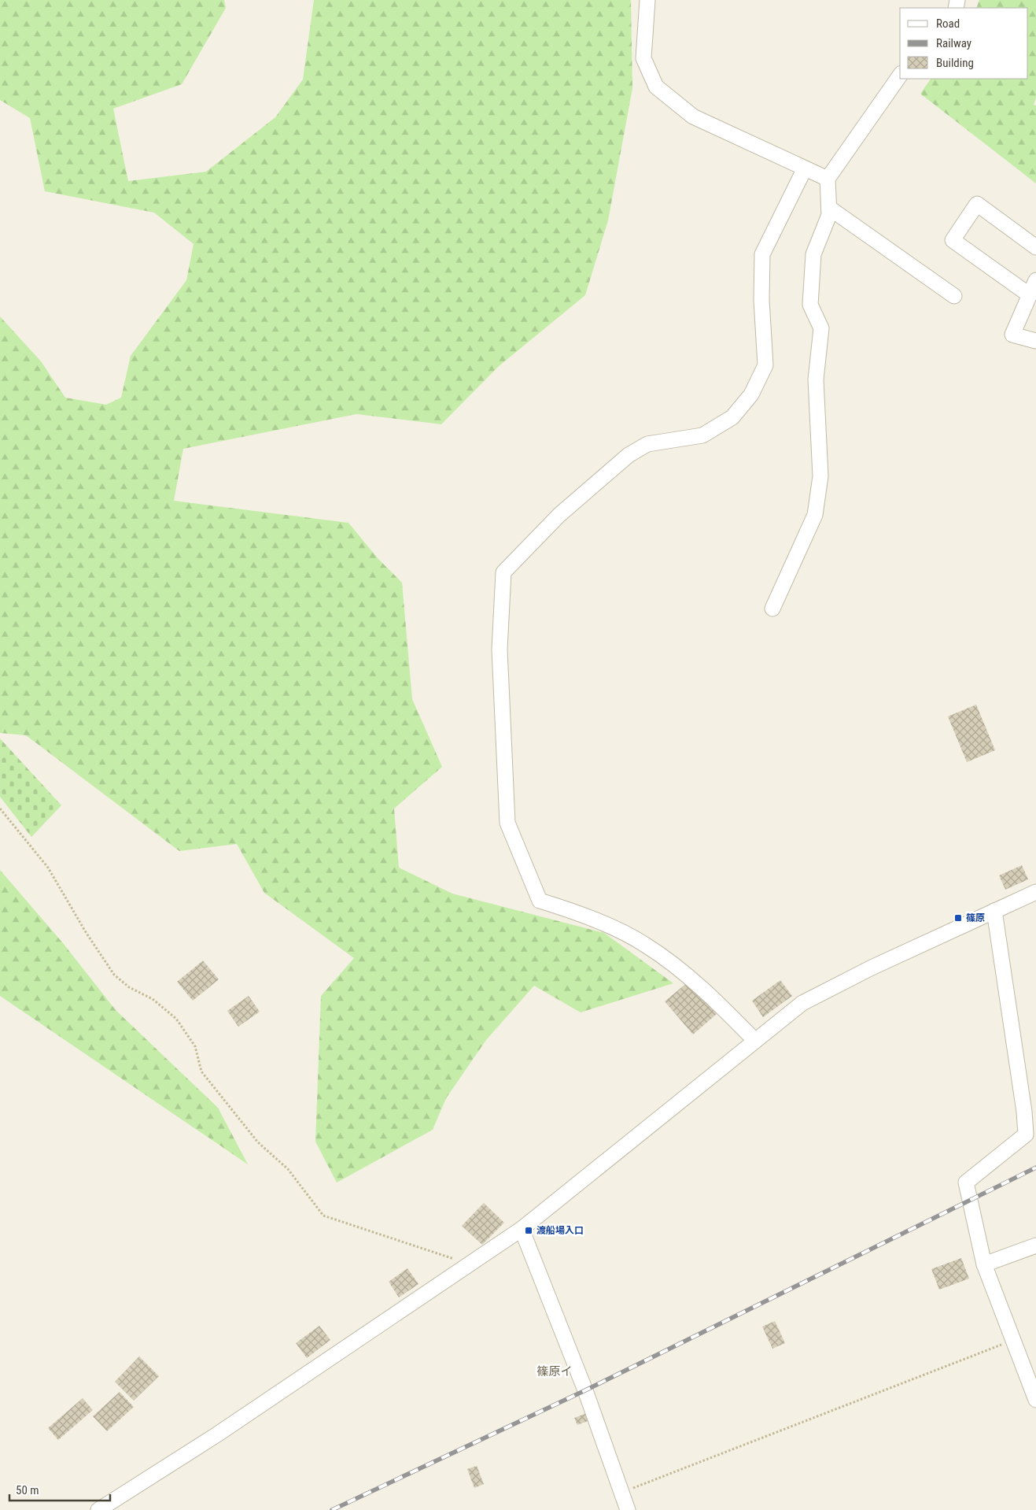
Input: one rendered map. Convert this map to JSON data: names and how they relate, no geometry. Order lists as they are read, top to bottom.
{
  "districts": ["篠原イ"],
  "places": {
    "transit": ["篠原", "渡船場入口"]
  },
  "legend": ["Road", "Railway", "Building"],
  "scale_bar": "50 m"
}
